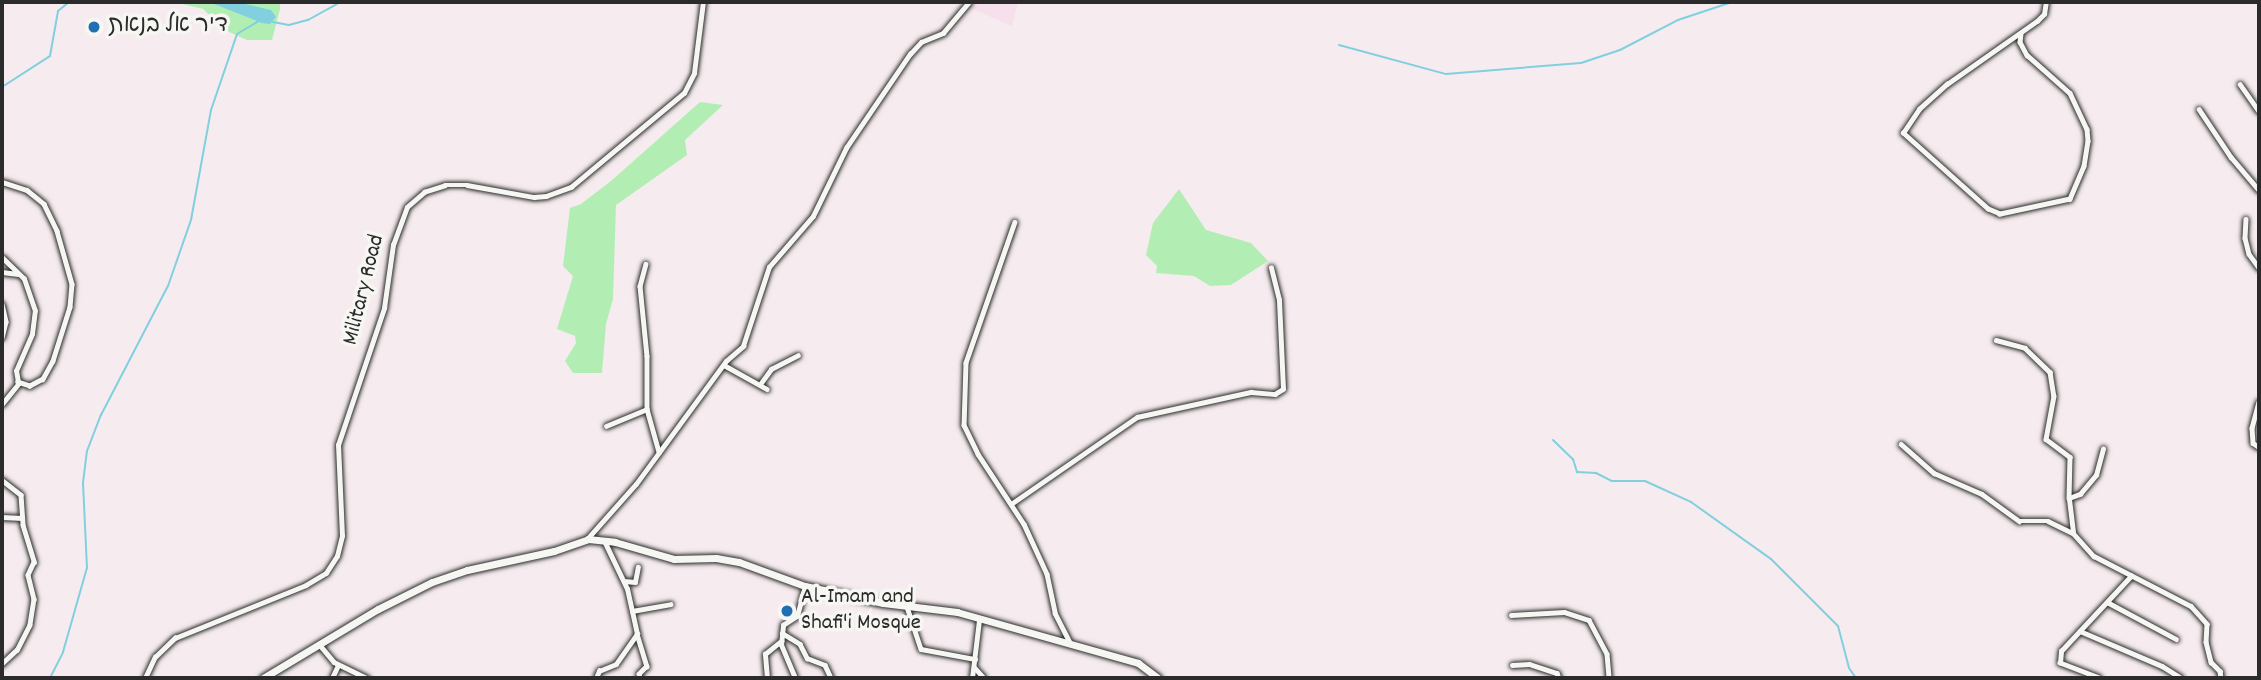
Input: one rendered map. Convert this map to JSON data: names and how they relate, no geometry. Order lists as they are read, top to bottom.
{
  "streets": {
    "street": ["Military Road"]
  },
  "places": ["דיר אל בנאת", "Al-Imam and Shafi'i Mosque"]
}
